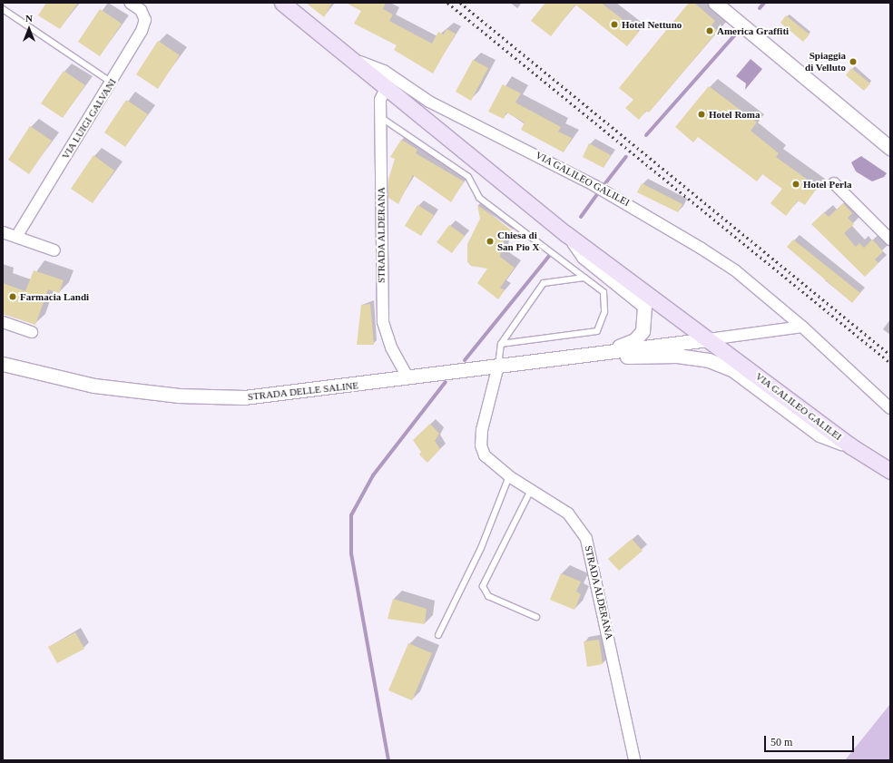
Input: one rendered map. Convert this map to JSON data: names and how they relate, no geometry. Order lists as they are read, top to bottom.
{
  "streets": {
    "main road": ["VIA GALILEO GALILEI"],
    "street": ["VIA LUIGI GALVANI", "STRADA ALDERANA", "STRADA DELLE SALINE"]
  },
  "crossings": [
    ["VIA GALILEO GALILEI", "STRADA ALDERANA"],
    ["VIA GALILEO GALILEI", "STRADA DELLE SALINE"],
    ["STRADA ALDERANA", "STRADA DELLE SALINE"]
  ],
  "places": [
    "Hotel Nettuno",
    "America Graffiti",
    "Spiaggia di Velluto",
    "Hotel Roma",
    "Hotel Perla",
    "Chiesa di San Pio X",
    "Farmacia Landi"
  ],
  "scale_bar": "50 m",
  "north": "top"
}
